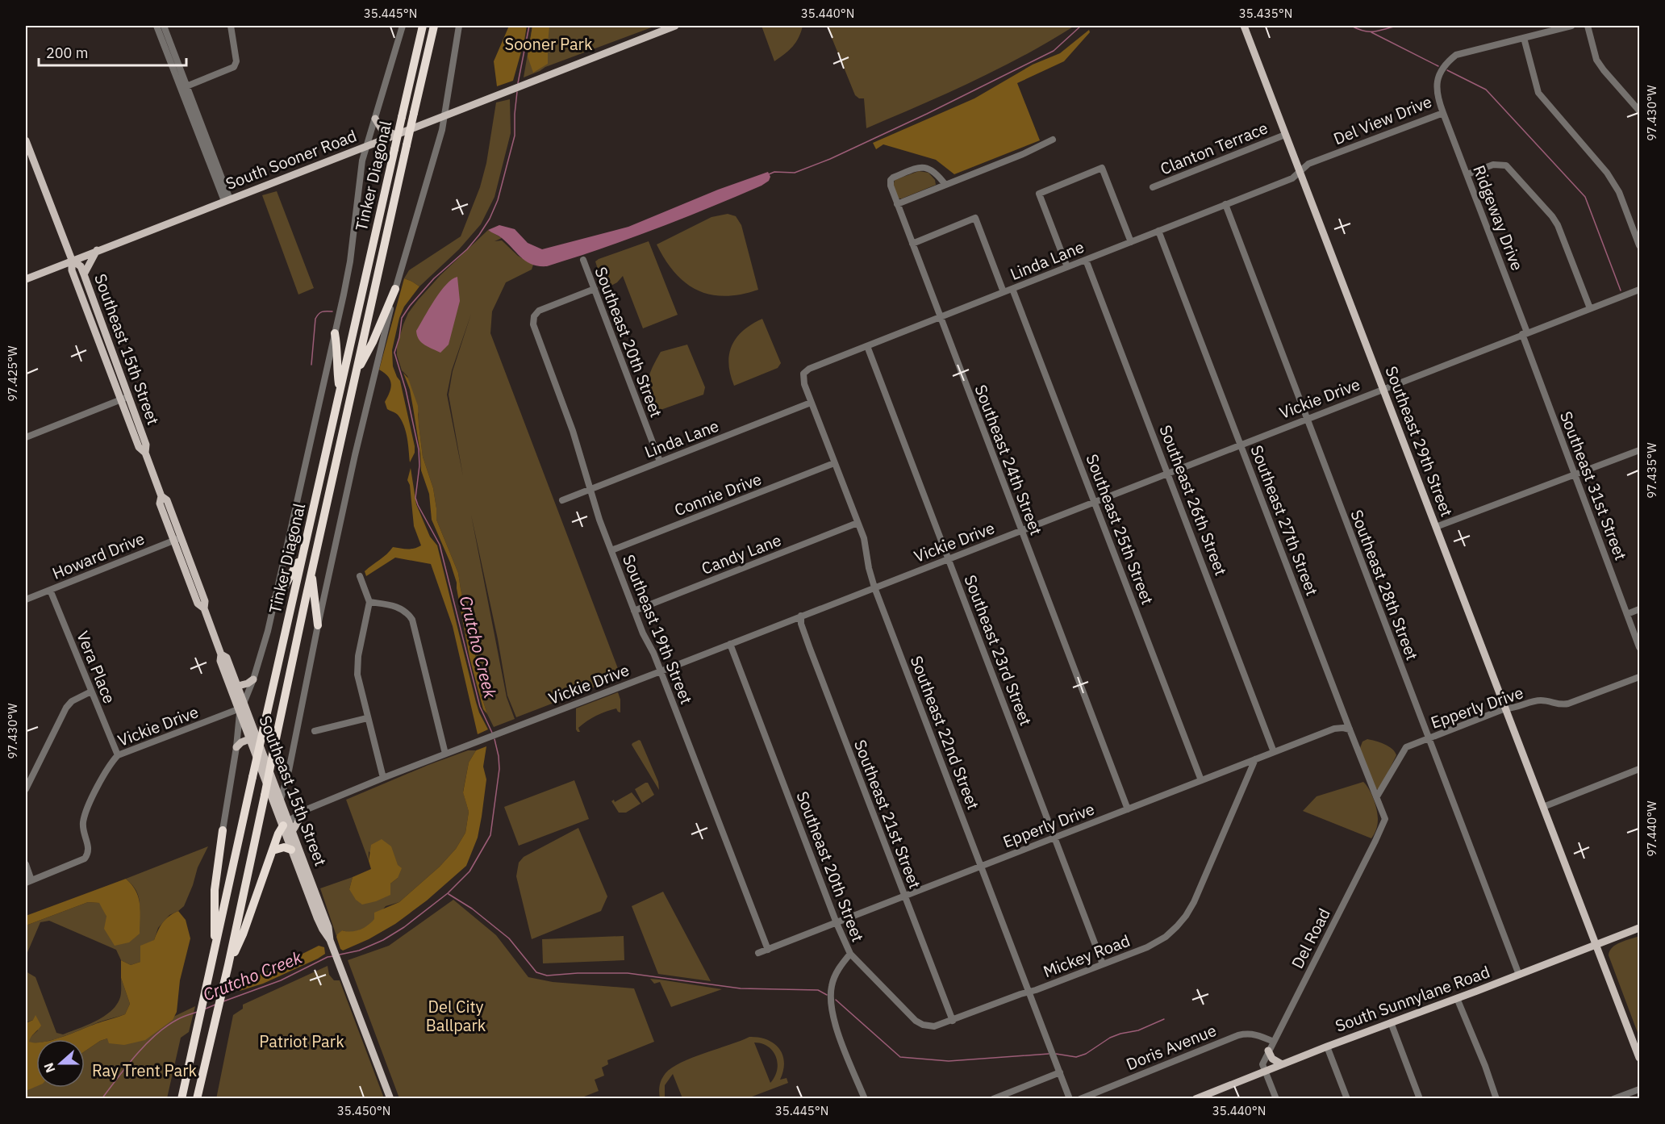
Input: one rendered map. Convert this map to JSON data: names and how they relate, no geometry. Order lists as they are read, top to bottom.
{
  "streets": {
    "highway": ["Tinker Diagonal"],
    "main road": [
      "South Sooner Road",
      "Southeast 15th Street",
      "Southeast 29th Street",
      "South Sunnylane Road"
    ],
    "street": [
      "Del View Drive",
      "Clanton Terrace",
      "Ridgeway Drive",
      "Linda Lane",
      "Southeast 20th Street",
      "Vickie Drive",
      "Southeast 24th Street",
      "Southeast 31st Street",
      "Connie Drive",
      "Southeast 26th Street",
      "Southeast 27th Street",
      "Southeast 25th Street",
      "Candy Lane",
      "Howard Drive",
      "Southeast 28th Street",
      "Southeast 19th Street",
      "Southeast 23rd Street",
      "Vera Place",
      "Epperly Drive",
      "Southeast 22nd Street",
      "Southeast 21st Street",
      "Del Road",
      "Mickey Road",
      "Doris Avenue"
    ]
  },
  "crossings": [
    ["Del View Drive", "Ridgeway Drive"],
    ["Del View Drive", "Linda Lane"],
    ["Del View Drive", "Southeast 29th Street"],
    ["Clanton Terrace", "Southeast 29th Street"],
    ["South Sooner Road", "Tinker Diagonal"],
    ["South Sooner Road", "Southeast 15th Street"],
    ["Tinker Diagonal", "Southeast 15th Street"],
    ["Tinker Diagonal", "Vickie Drive"],
    ["Ridgeway Drive", "Vickie Drive"],
    ["Ridgeway Drive", "Southeast 31st Street"],
    ["Linda Lane", "Southeast 20th Street"],
    ["Linda Lane", "Southeast 29th Street"],
    ["Linda Lane", "Southeast 24th Street"],
    ["Linda Lane", "Southeast 26th Street"],
    ["Linda Lane", "Southeast 27th Street"],
    ["Linda Lane", "Southeast 25th Street"],
    ["Linda Lane", "Southeast 28th Street"],
    ["Linda Lane", "Southeast 19th Street"],
    ["Linda Lane", "Southeast 23rd Street"],
    ["Linda Lane", "Southeast 22nd Street"],
    ["Southeast 20th Street", "Vickie Drive"],
    ["Southeast 20th Street", "Southeast 19th Street"],
    ["Southeast 20th Street", "Epperly Drive"],
    ["Southeast 20th Street", "Mickey Road"],
    ["Southeast 15th Street", "Vickie Drive"],
    ["Southeast 15th Street", "Howard Drive"],
    ["Vickie Drive", "Southeast 29th Street"],
    ["Vickie Drive", "Southeast 24th Street"],
    ["Vickie Drive", "Southeast 31st Street"],
    ["Vickie Drive", "Southeast 26th Street"],
    ["Vickie Drive", "Southeast 27th Street"],
    ["Vickie Drive", "Southeast 25th Street"],
    ["Vickie Drive", "Southeast 28th Street"],
    ["Vickie Drive", "Southeast 19th Street"],
    ["Vickie Drive", "Southeast 23rd Street"],
    ["Vickie Drive", "Vera Place"],
    ["Vickie Drive", "Southeast 22nd Street"],
    ["Vickie Drive", "Southeast 21st Street"],
    ["Southeast 29th Street", "Epperly Drive"],
    ["Southeast 29th Street", "South Sunnylane Road"],
    ["Southeast 24th Street", "Epperly Drive"],
    ["Connie Drive", "Southeast 19th Street"],
    ["Connie Drive", "Southeast 22nd Street"],
    ["Southeast 26th Street", "Epperly Drive"],
    ["Southeast 27th Street", "Epperly Drive"],
    ["Southeast 27th Street", "Del Road"],
    ["Southeast 25th Street", "Epperly Drive"],
    ["Candy Lane", "Southeast 19th Street"],
    ["Candy Lane", "Southeast 22nd Street"],
    ["Howard Drive", "Vera Place"],
    ["Southeast 28th Street", "Epperly Drive"],
    ["Southeast 28th Street", "South Sunnylane Road"],
    ["Southeast 19th Street", "Epperly Drive"],
    ["Southeast 23rd Street", "Epperly Drive"],
    ["Southeast 23rd Street", "Mickey Road"],
    ["Epperly Drive", "Southeast 22nd Street"],
    ["Epperly Drive", "Southeast 21st Street"],
    ["Epperly Drive", "Mickey Road"],
    ["Southeast 22nd Street", "Mickey Road"],
    ["Southeast 21st Street", "Mickey Road"],
    ["Del Road", "South Sunnylane Road"],
    ["Del Road", "Doris Avenue"]
  ],
  "water": ["Crutcho Creek"],
  "parks": [
    "Sooner Park",
    "Del City Ballpark",
    "Patriot Park",
    "Ray Trent Park"
  ],
  "scale_bar": "200 m",
  "north": "left",
  "coordinates": [
    "35.445°N",
    "35.440°N",
    "35.435°N",
    "97.430°W",
    "97.425°W",
    "97.435°W",
    "97.440°W",
    "35.450°N"
  ]
}
